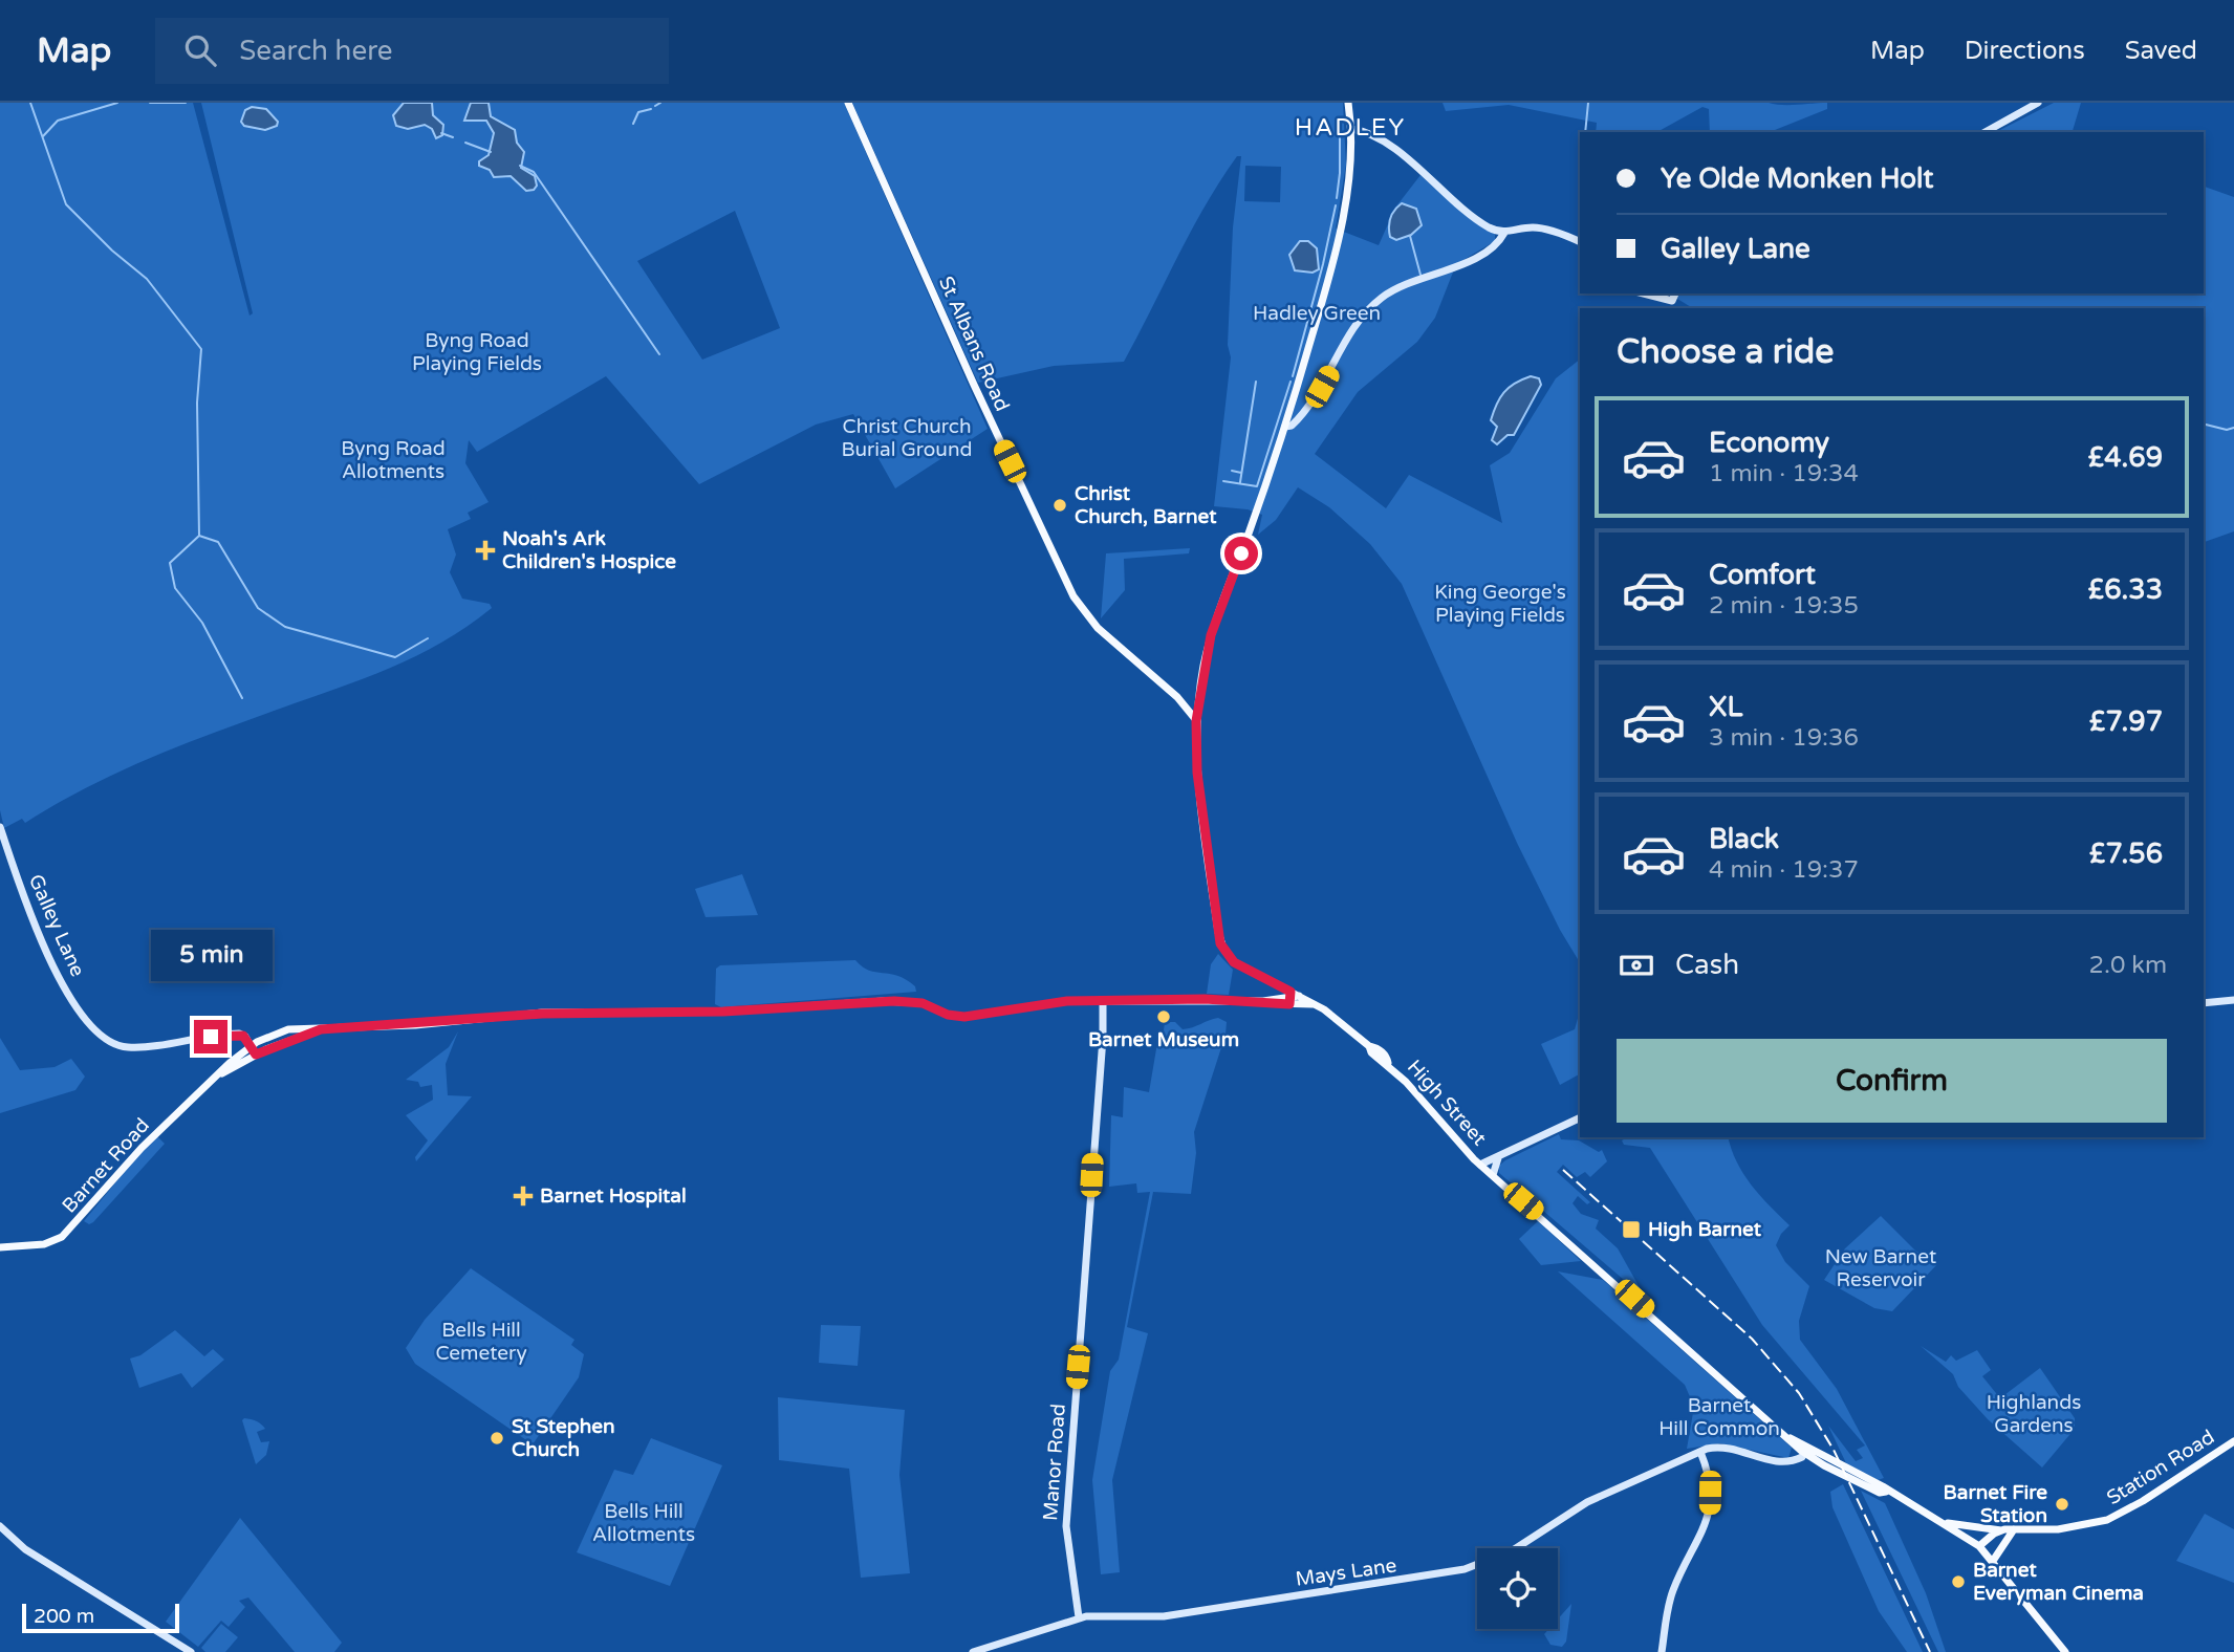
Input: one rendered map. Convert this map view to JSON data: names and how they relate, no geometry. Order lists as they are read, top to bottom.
{
  "streets": {
    "main road": [
      "St Albans Road",
      "High Street",
      "Barnet Road",
      "Station Road"
    ],
    "street": ["Galley Lane", "Manor Road", "Mays Lane"]
  },
  "crossings": [
    ["St Albans Road", "High Street"],
    ["Galley Lane", "Barnet Road"],
    ["High Street", "Station Road"],
    ["Manor Road", "Mays Lane"]
  ],
  "districts": ["HADLEY"],
  "parks": [
    "Hadley Green",
    "Byng Road Playing Fields",
    "Christ Church Burial Ground",
    "Byng Road Allotments",
    "King George's Playing Fields",
    "New Barnet Reservoir",
    "Bells Hill Cemetery",
    "Highlands Gardens",
    "Barnet Hill Common",
    "Bells Hill Allotments"
  ],
  "places": {
    "other": [
      "Christ Church, Barnet",
      "Barnet Museum",
      "St Stephen Church",
      "Barnet Fire Station",
      "Barnet Everyman Cinema"
    ],
    "health": ["Noah's Ark Children's Hospice", "Barnet Hospital"],
    "transit": ["High Barnet"]
  },
  "scale_bar": "200 m",
  "page": {
    "header": "Map",
    "search": "Search here",
    "nav": ["Map", "Directions", "Saved"],
    "banner": ["Ye Olde Monken Holt", "Galley Lane"],
    "heading": "Choose a ride",
    "list": [
      {
        "name": "Economy",
        "note": "1 min · 19:34",
        "value": "£4.69"
      },
      {
        "name": "Comfort",
        "note": "2 min · 19:35",
        "value": "£6.33"
      },
      {
        "name": "XL",
        "note": "3 min · 19:36",
        "value": "£7.97"
      },
      {
        "name": "Black",
        "note": "4 min · 19:37",
        "value": "£7.56"
      }
    ],
    "pay": ["Cash", "2.0 km"],
    "bubble": "5 min",
    "buttons": "Confirm",
    "scale": "200 m"
  }
}
